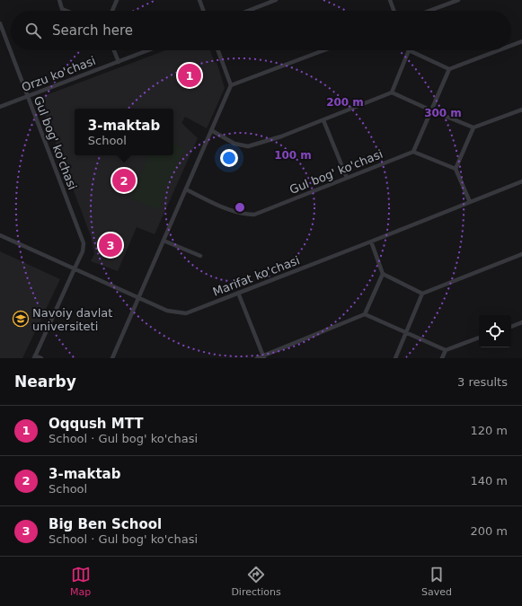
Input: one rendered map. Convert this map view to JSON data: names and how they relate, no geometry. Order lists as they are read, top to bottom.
{
  "streets": {
    "street": ["Orzu ko'chasi", "Gul bog' ko'chasi", "Marifat ko'chasi"]
  },
  "crossings": [
    ["Orzu ko'chasi", "Gul bog' ko'chasi"],
    ["Gul bog' ko'chasi", "Marifat ko'chasi"]
  ],
  "places": {
    "school or university": ["Navoiy davlat universiteti"]
  },
  "page": {
    "search": "Search here",
    "pins": ["1", "2", "3"],
    "popup": ["3-maktab", "School"],
    "heading": ["Nearby", "3 results"],
    "list": [
      {
        "mark": "1",
        "name": "Oqqush MTT",
        "note": "School · Gul bog' ko'chasi",
        "value": "120 m"
      },
      {
        "mark": "2",
        "name": "3-maktab",
        "note": "School",
        "value": "140 m"
      },
      {
        "mark": "3",
        "name": "Big Ben School",
        "note": "School · Gul bog' ko'chasi",
        "value": "200 m"
      }
    ],
    "nav": ["Map", "Directions", "Saved"]
  },
  "rings": ["200 m", "300 m", "100 m"]
}
